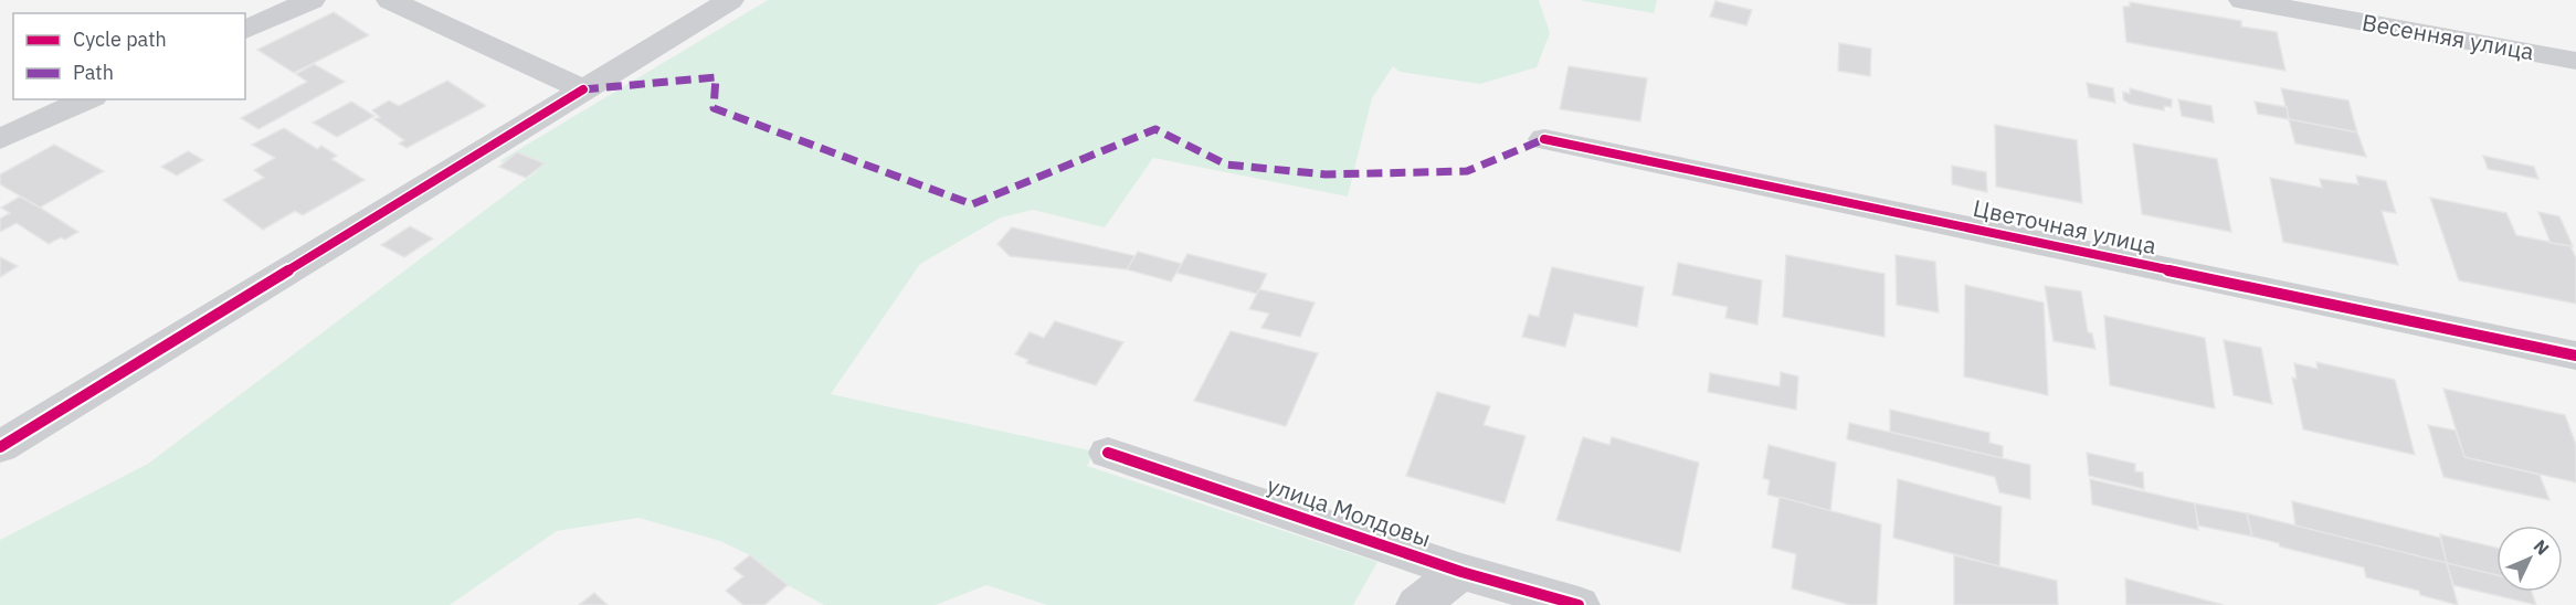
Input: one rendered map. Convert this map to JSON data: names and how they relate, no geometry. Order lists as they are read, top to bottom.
{
  "streets": {
    "street": ["Весенняя улица", "Цветочная улица", "улица Молдовы"]
  },
  "legend": ["Cycle path", "Path"],
  "north": "top right"
}
